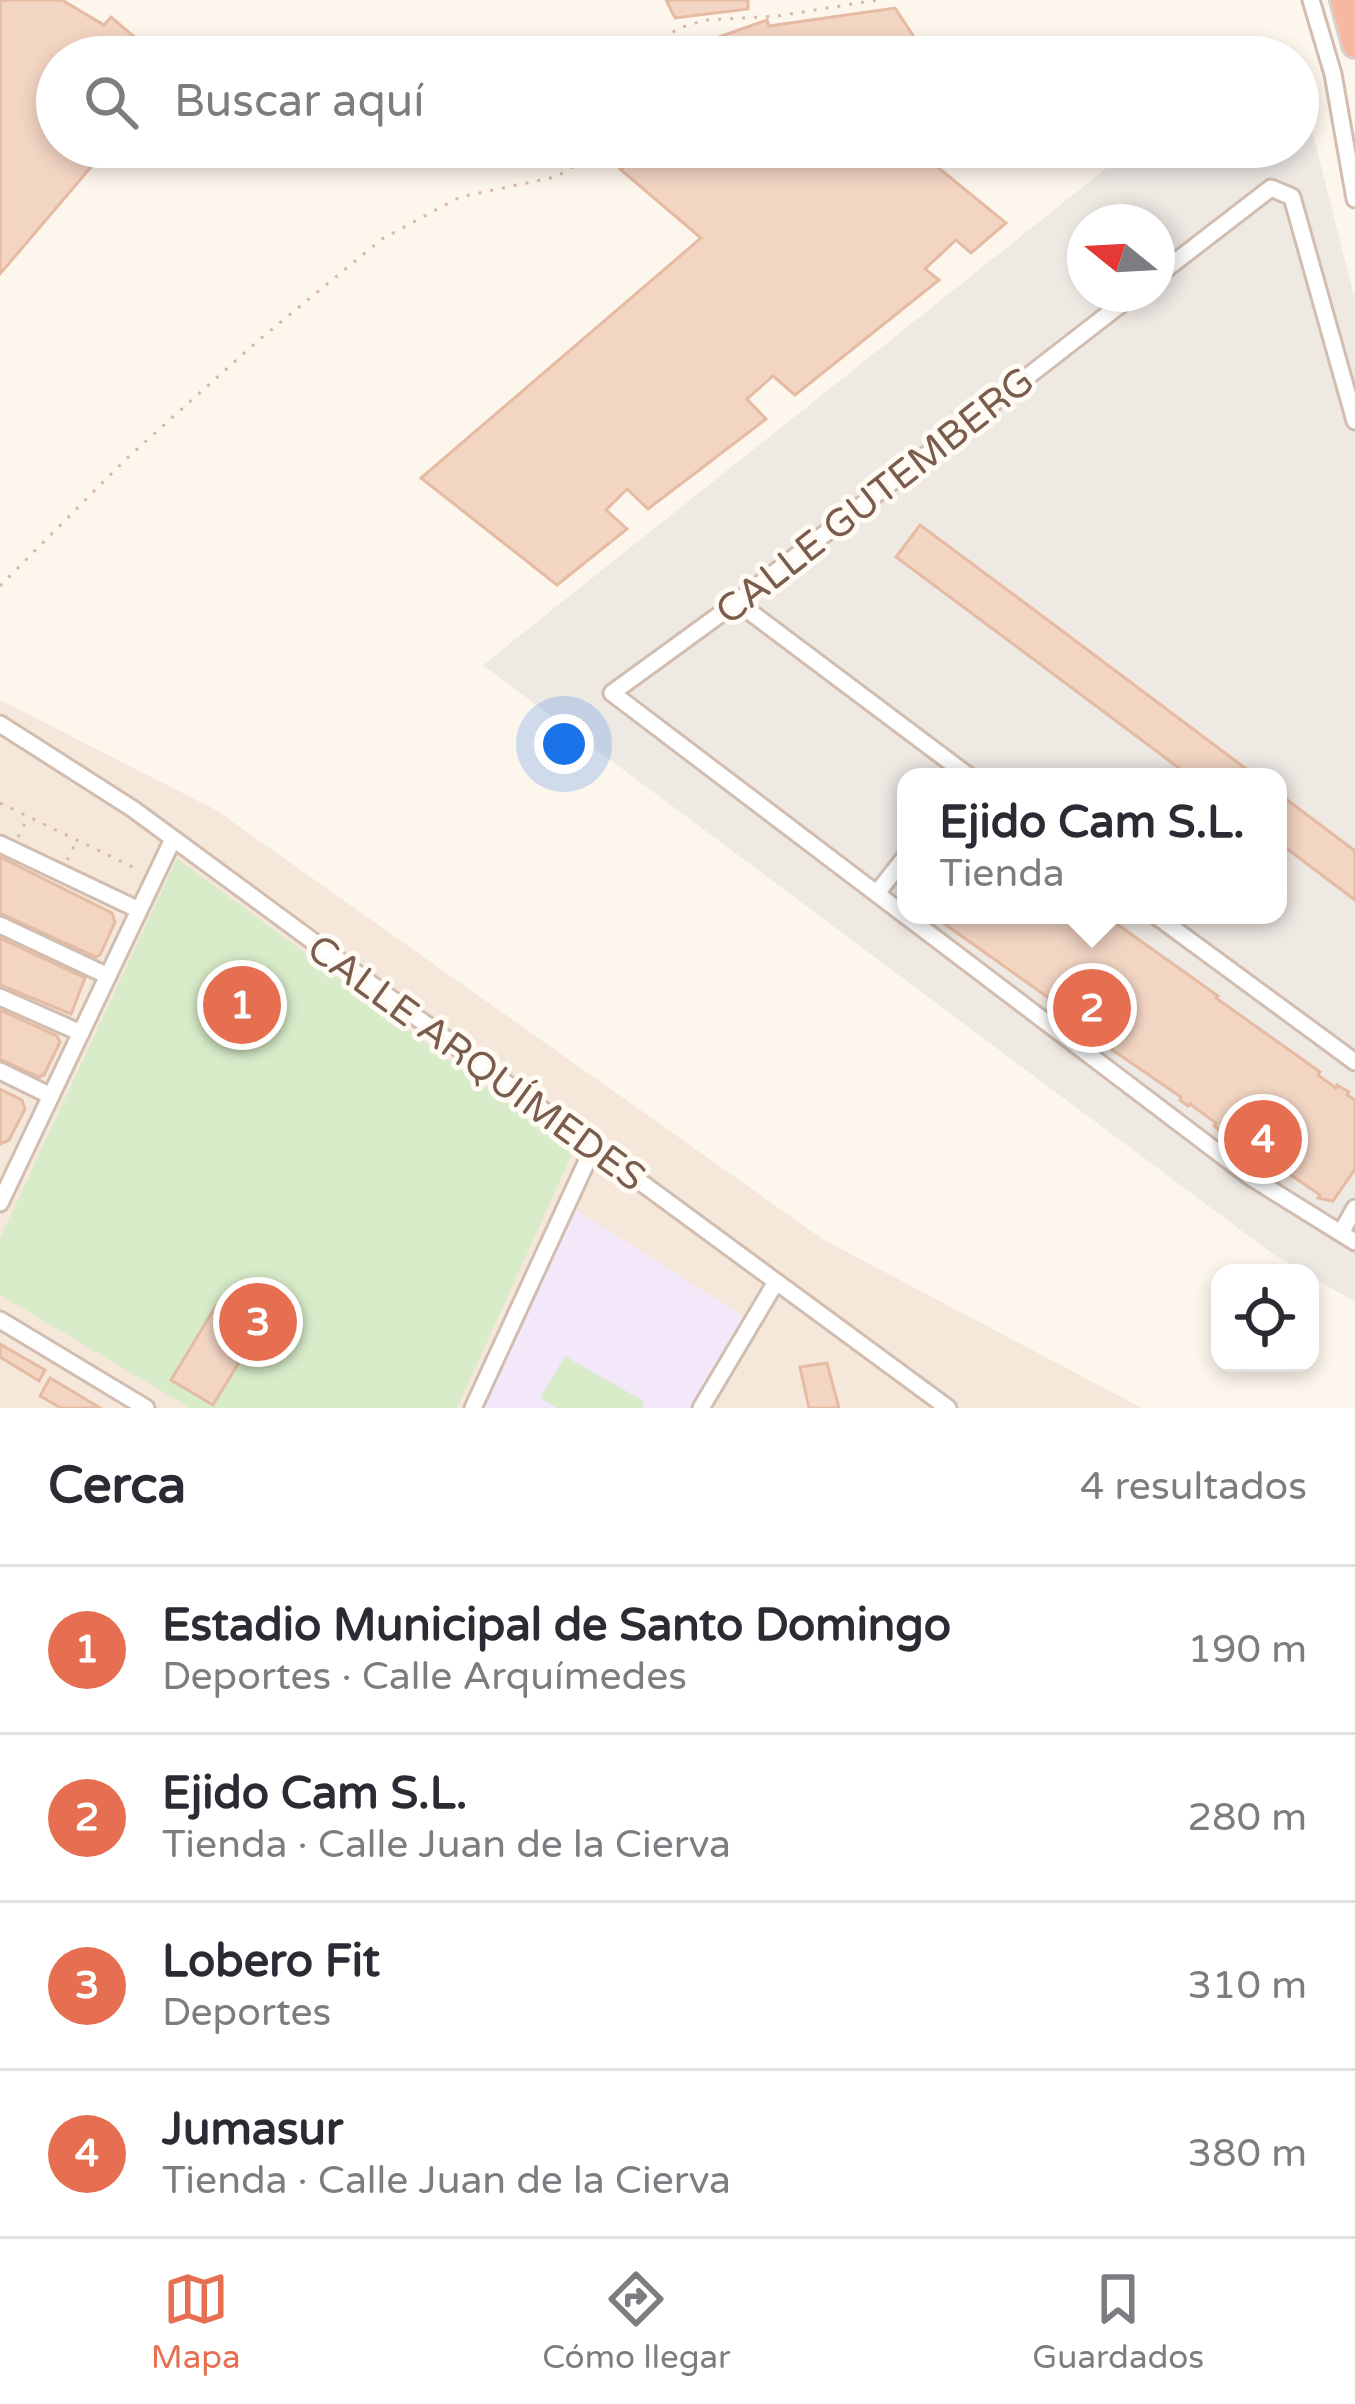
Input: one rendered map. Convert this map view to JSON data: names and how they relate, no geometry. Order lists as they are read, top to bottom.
{
  "streets": {
    "street": ["CALLE GUTEMBERG", "CALLE ARQUÍMEDES"]
  },
  "north": "left",
  "page": {
    "search": "Buscar aquí",
    "popup": ["Ejido Cam S.L.", "Tienda"],
    "pins": [
      "1",
      "2",
      "4",
      "3"
    ],
    "heading": ["Cerca", "4 resultados"],
    "list": [
      {
        "mark": "1",
        "name": "Estadio Municipal de Santo Domingo",
        "note": "Deportes · Calle Arquímedes",
        "value": "190 m"
      },
      {
        "mark": "2",
        "name": "Ejido Cam S.L.",
        "note": "Tienda · Calle Juan de la Cierva",
        "value": "280 m"
      },
      {
        "mark": "3",
        "name": "Lobero Fit",
        "note": "Deportes",
        "value": "310 m"
      },
      {
        "mark": "4",
        "name": "Jumasur",
        "note": "Tienda · Calle Juan de la Cierva",
        "value": "380 m"
      }
    ],
    "nav": ["Mapa", "Cómo llegar", "Guardados"]
  }
}
